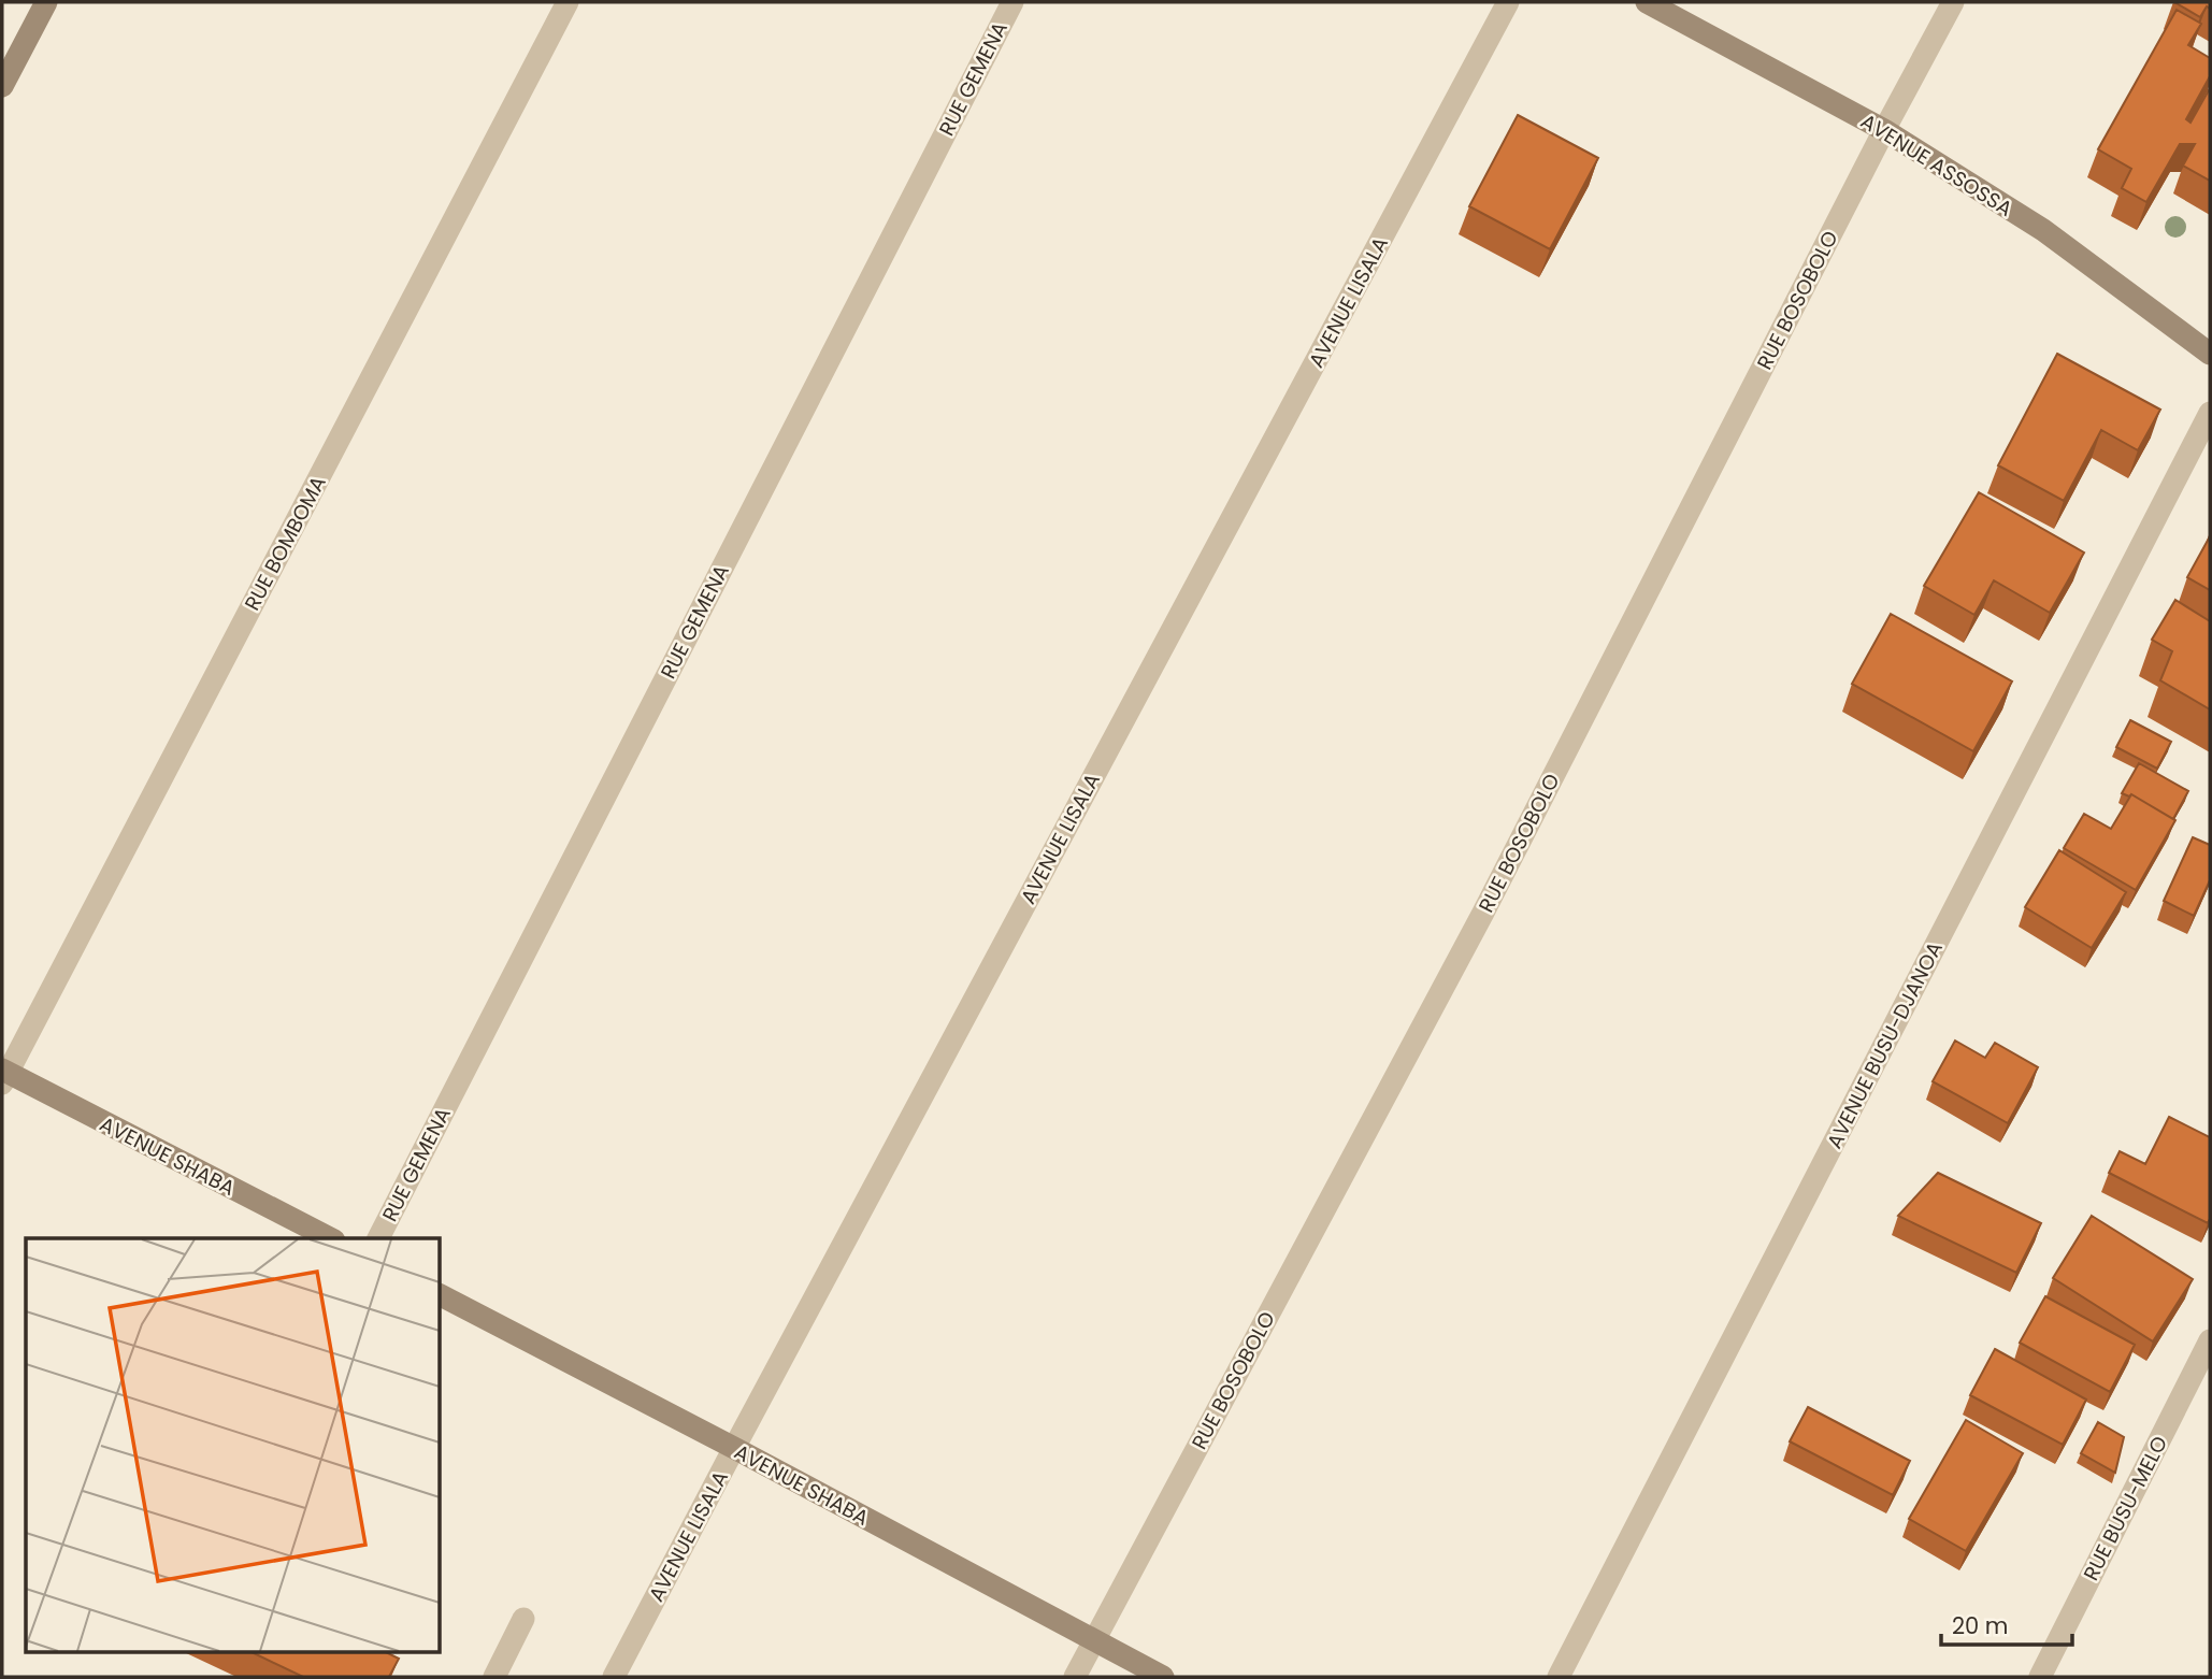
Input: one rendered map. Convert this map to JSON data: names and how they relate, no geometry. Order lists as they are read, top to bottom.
{
  "streets": {
    "street": [
      "RUE GEMENA",
      "AVENUE ASSOSSA",
      "RUE BOSOBOLO",
      "AVENUE LISALA",
      "RUE BOMBOMA",
      "AVENUE BUSU-DJANOA",
      "AVENUE SHABA",
      "RUE BUSU-MELO"
    ]
  },
  "crossings": [
    ["AVENUE ASSOSSA", "RUE BOSOBOLO"],
    ["RUE BOSOBOLO", "AVENUE SHABA"],
    ["AVENUE LISALA", "AVENUE SHABA"],
    ["RUE BOMBOMA", "AVENUE SHABA"]
  ],
  "scale_bar": "20 m"
}
